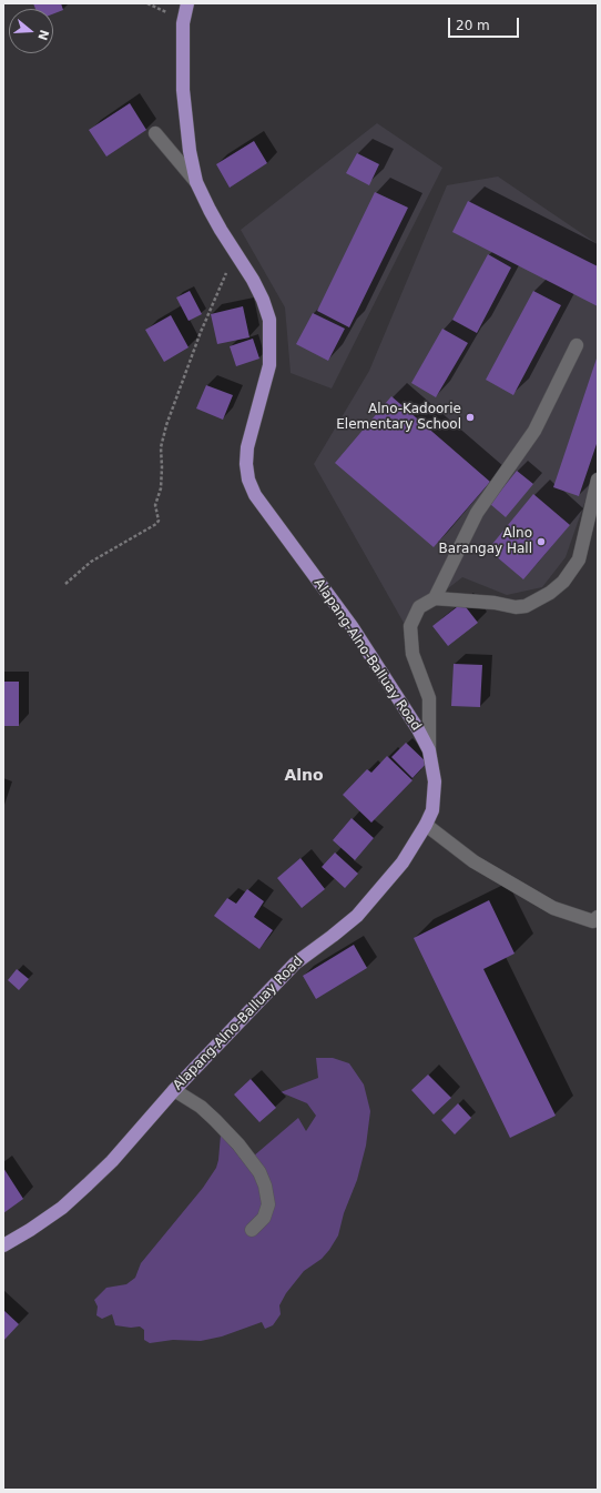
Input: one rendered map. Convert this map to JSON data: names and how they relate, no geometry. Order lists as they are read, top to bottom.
{
  "streets": {
    "main road": ["Alapang-Alno-Balluay Road"]
  },
  "districts": ["Alno"],
  "places": ["Alno-Kadoorie Elementary School", "Alno Barangay Hall"],
  "scale_bar": "20 m",
  "north": "right"
}
